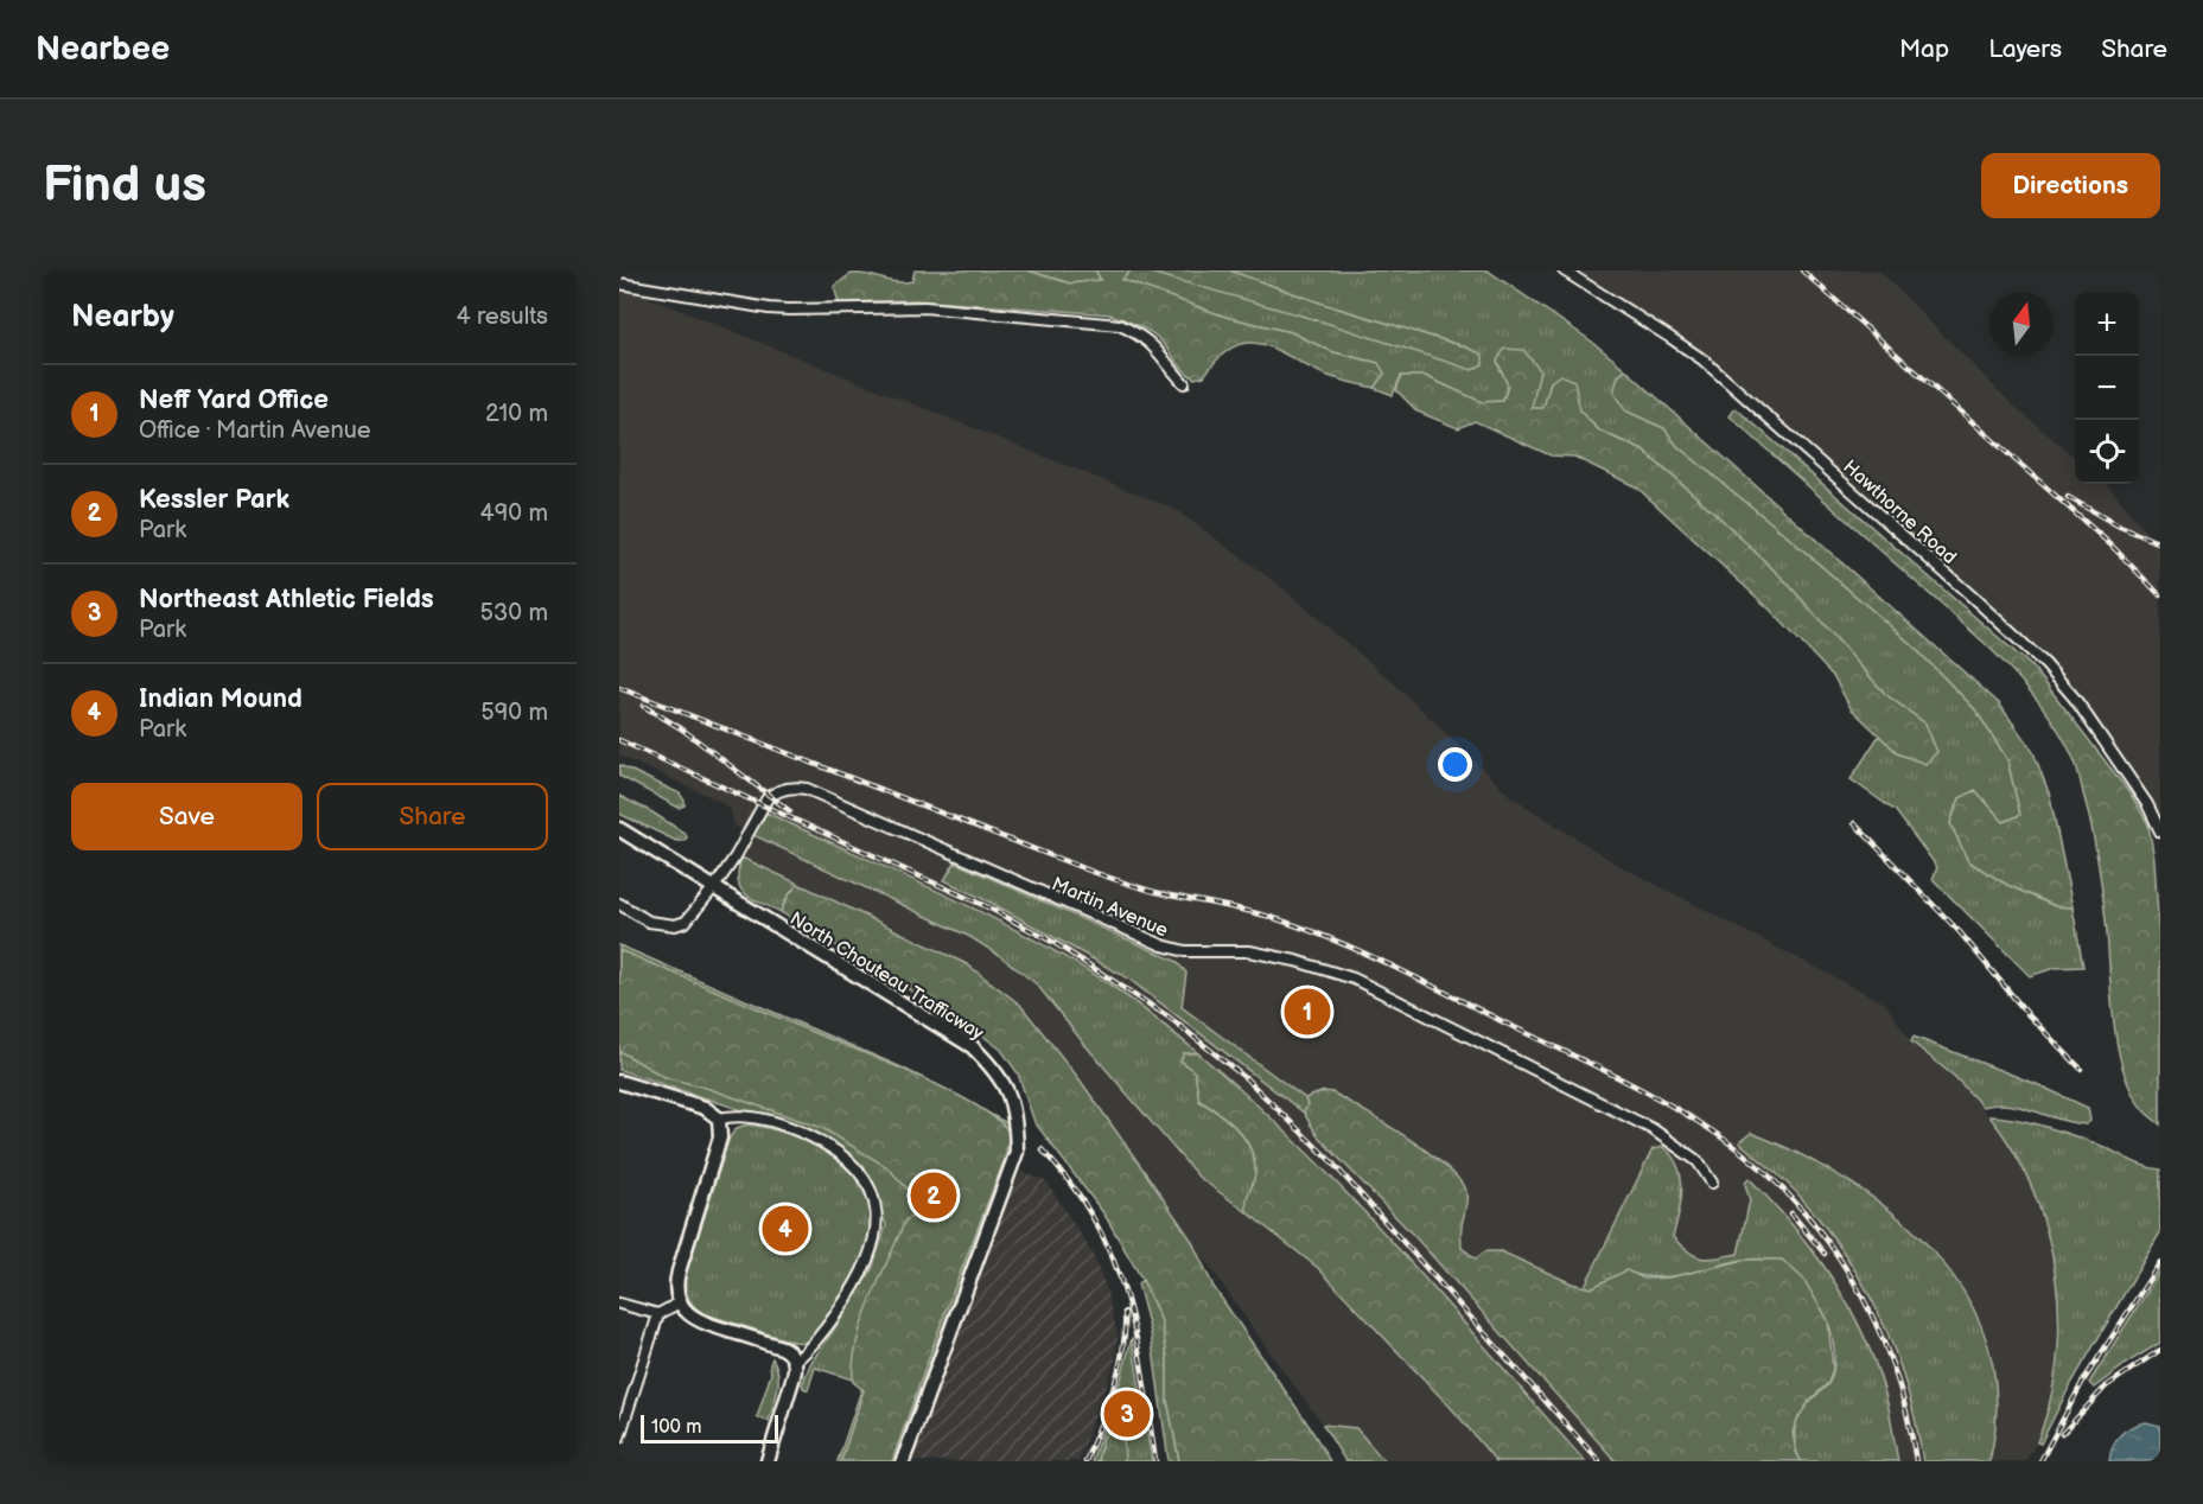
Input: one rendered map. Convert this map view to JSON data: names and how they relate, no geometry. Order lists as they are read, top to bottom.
{
  "streets": {
    "main road": ["North Chouteau Trafficway"],
    "street": ["Hawthorne Road", "Martin Avenue"]
  },
  "crossings": [
    ["Martin Avenue", "North Chouteau Trafficway"]
  ],
  "scale_bar": "100 m",
  "north": "top",
  "page": {
    "header": "Nearbee",
    "nav": ["Map", "Layers", "Share"],
    "buttons": [
      "Directions",
      ["Save", "Share"]
    ],
    "title": "Find us",
    "heading": ["Nearby", "4 results"],
    "map_buttons": ["+", "−"],
    "list": [
      {
        "mark": "1",
        "name": "Neff Yard Office",
        "note": "Office · Martin Avenue",
        "value": "210 m"
      },
      {
        "mark": "2",
        "name": "Kessler Park",
        "note": "Park",
        "value": "490 m"
      },
      {
        "mark": "3",
        "name": "Northeast Athletic Fields",
        "note": "Park",
        "value": "530 m"
      },
      {
        "mark": "4",
        "name": "Indian Mound",
        "note": "Park",
        "value": "590 m"
      }
    ],
    "pins": [
      "1",
      "2",
      "4",
      "3"
    ],
    "scale": "100 m"
  }
}
